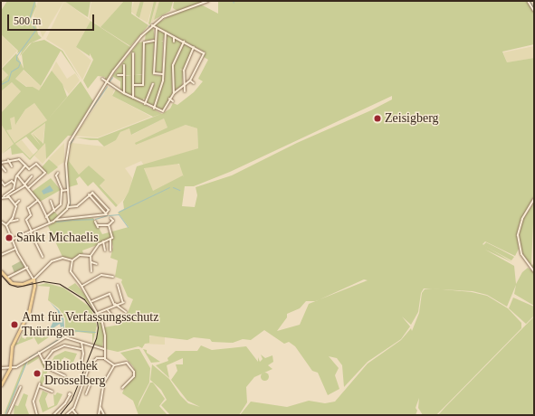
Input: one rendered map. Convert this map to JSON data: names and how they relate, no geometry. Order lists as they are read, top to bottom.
{
  "places": [
    "Zeisigberg",
    "Sankt Michaelis",
    "Amt für Verfassungsschutz Thüringen",
    "Bibliothek Drosselberg"
  ],
  "scale_bar": "500 m"
}
